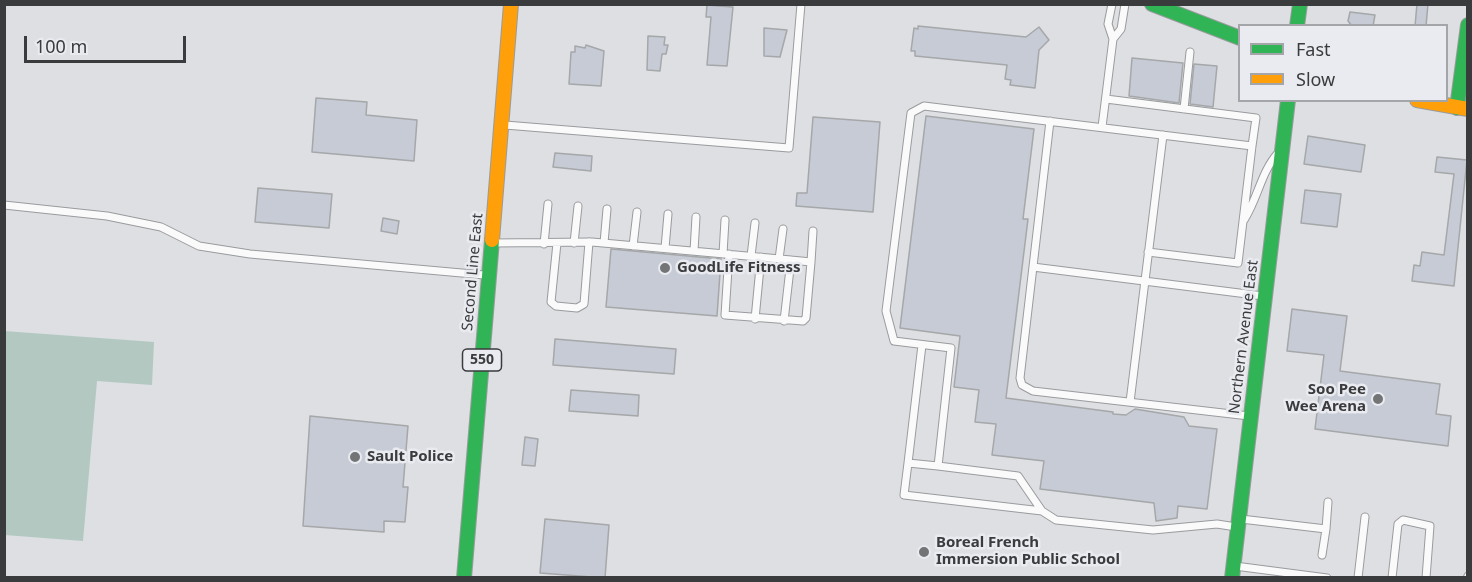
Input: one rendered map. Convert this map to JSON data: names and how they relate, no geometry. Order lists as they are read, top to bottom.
{
  "streets": {
    "main road": ["Second Line East", "Northern Avenue East", "550"]
  },
  "places": [
    "GoodLife Fitness",
    "Soo Pee Wee Arena",
    "Sault Police",
    "Boreal French Immersion Public School"
  ],
  "legend": ["Fast", "Slow"],
  "scale_bar": "100 m"
}
